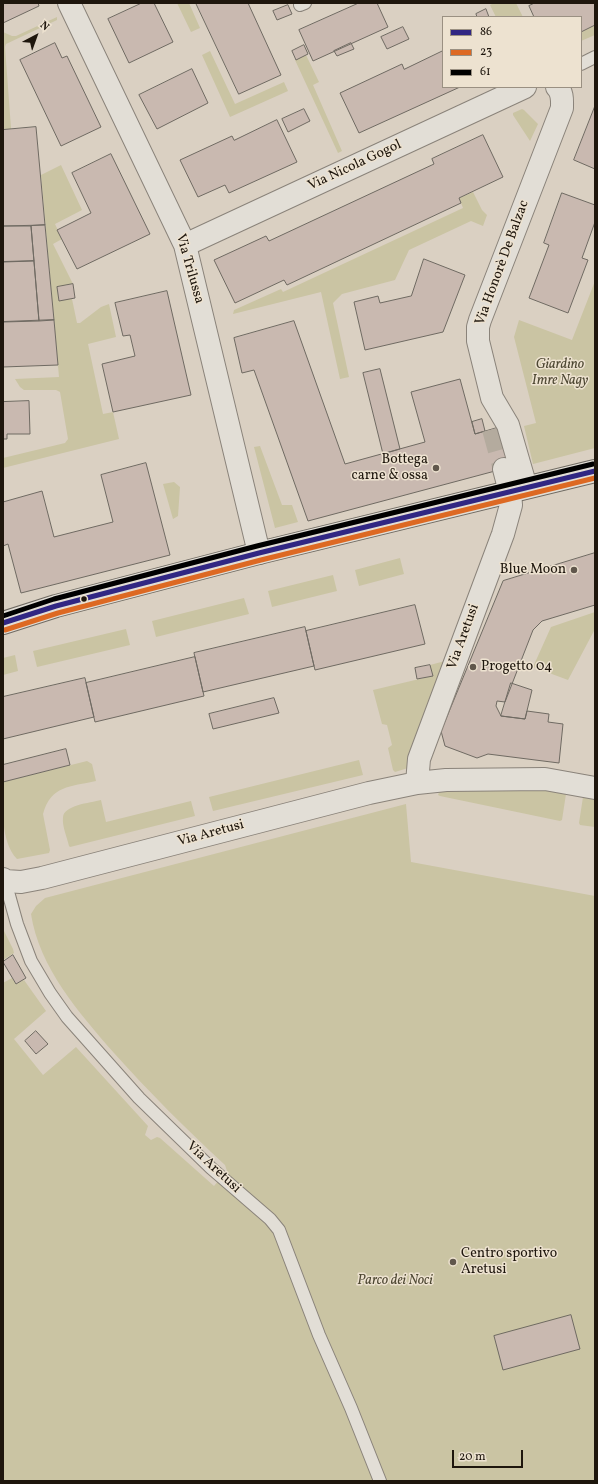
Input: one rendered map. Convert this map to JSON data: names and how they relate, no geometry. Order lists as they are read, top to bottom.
{
  "streets": {
    "street": [
      "Via Nicola Gogol",
      "Via Honorè De Balzac",
      "Via Trilussa",
      "Via Aretusi"
    ]
  },
  "crossings": [
    ["Via Nicola Gogol", "Via Trilussa"],
    ["Via Honorè De Balzac", "Via Aretusi"]
  ],
  "parks": ["Giardino Imre Nagy", "Parco dei Noci"],
  "places": [
    "Bottega carne & ossa",
    "Blue Moon",
    "Progetto 04",
    "Centro sportivo Aretusi"
  ],
  "lines": ["transit line 61", "transit line 86", "transit line 23"],
  "legend": ["86", "23", "61"],
  "scale_bar": "20 m",
  "north": "top right"
}
